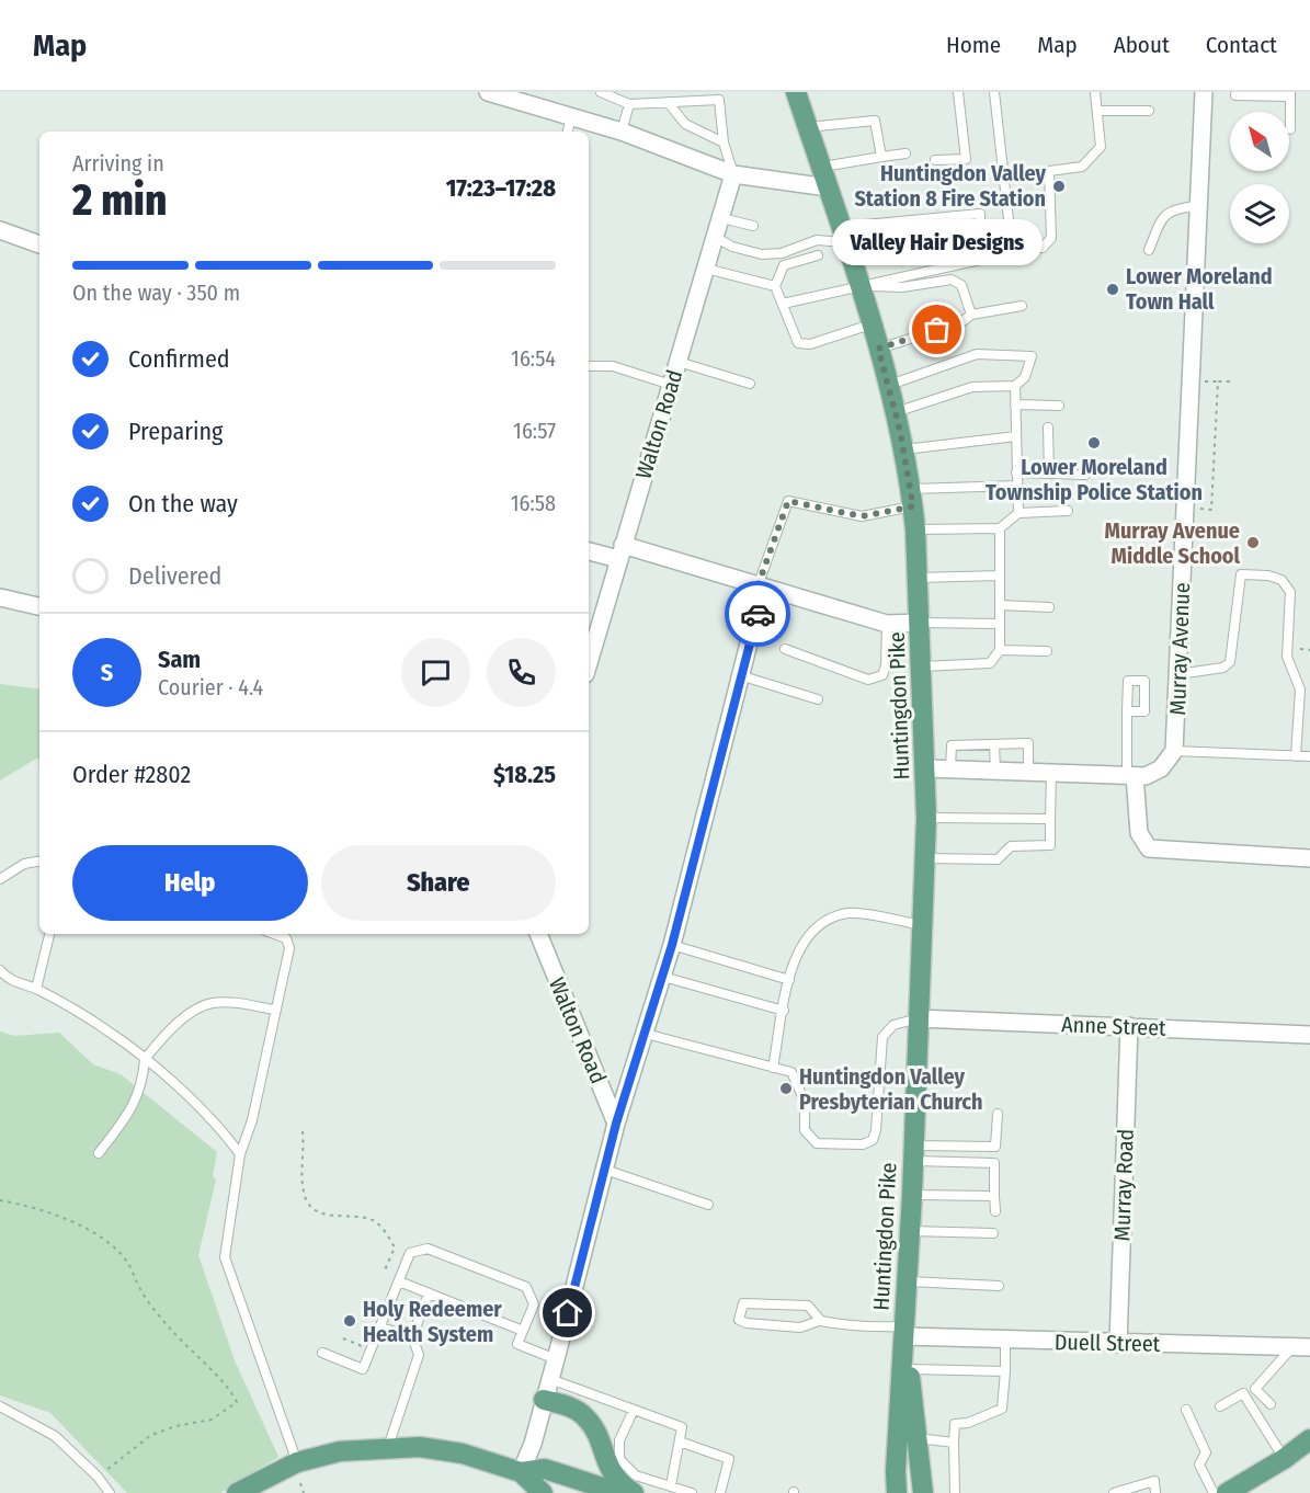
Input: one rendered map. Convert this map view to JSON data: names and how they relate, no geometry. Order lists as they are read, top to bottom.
{
  "streets": {
    "main road": ["Huntingdon Pike"],
    "street": [
      "Walton Road",
      "Murray Avenue",
      "Anne Street",
      "Murray Road",
      "Duell Street"
    ]
  },
  "crossings": [
    ["Huntingdon Pike", "Anne Street"],
    ["Huntingdon Pike", "Duell Street"],
    ["Anne Street", "Murray Road"],
    ["Murray Road", "Duell Street"]
  ],
  "places": [
    "Huntingdon Valley Station 8 Fire Station",
    "Lower Moreland Town Hall",
    "Valley Hair Designs",
    "Lower Moreland Township Police Station",
    "Murray Avenue Middle School",
    "Huntingdon Valley Presbyterian Church",
    "Holy Redeemer Health System"
  ],
  "north": "top left",
  "page": {
    "header": "Map",
    "nav": [
      "Home",
      "Map",
      "About",
      "Contact"
    ],
    "heading": ["2 min", "Arriving in", "17:23–17:28"],
    "panel": [
      "Sam",
      "Courier · 4.4",
      "Order #2802",
      "$18.25"
    ],
    "bubble": "Valley Hair Designs",
    "bar": "On the way · 350 m",
    "list": [
      ["Confirmed", "16:54"],
      ["Preparing", "16:57"],
      ["On the way", "16:58"],
      "Delivered"
    ],
    "round": "S",
    "buttons": ["Help", "Share"]
  }
}
